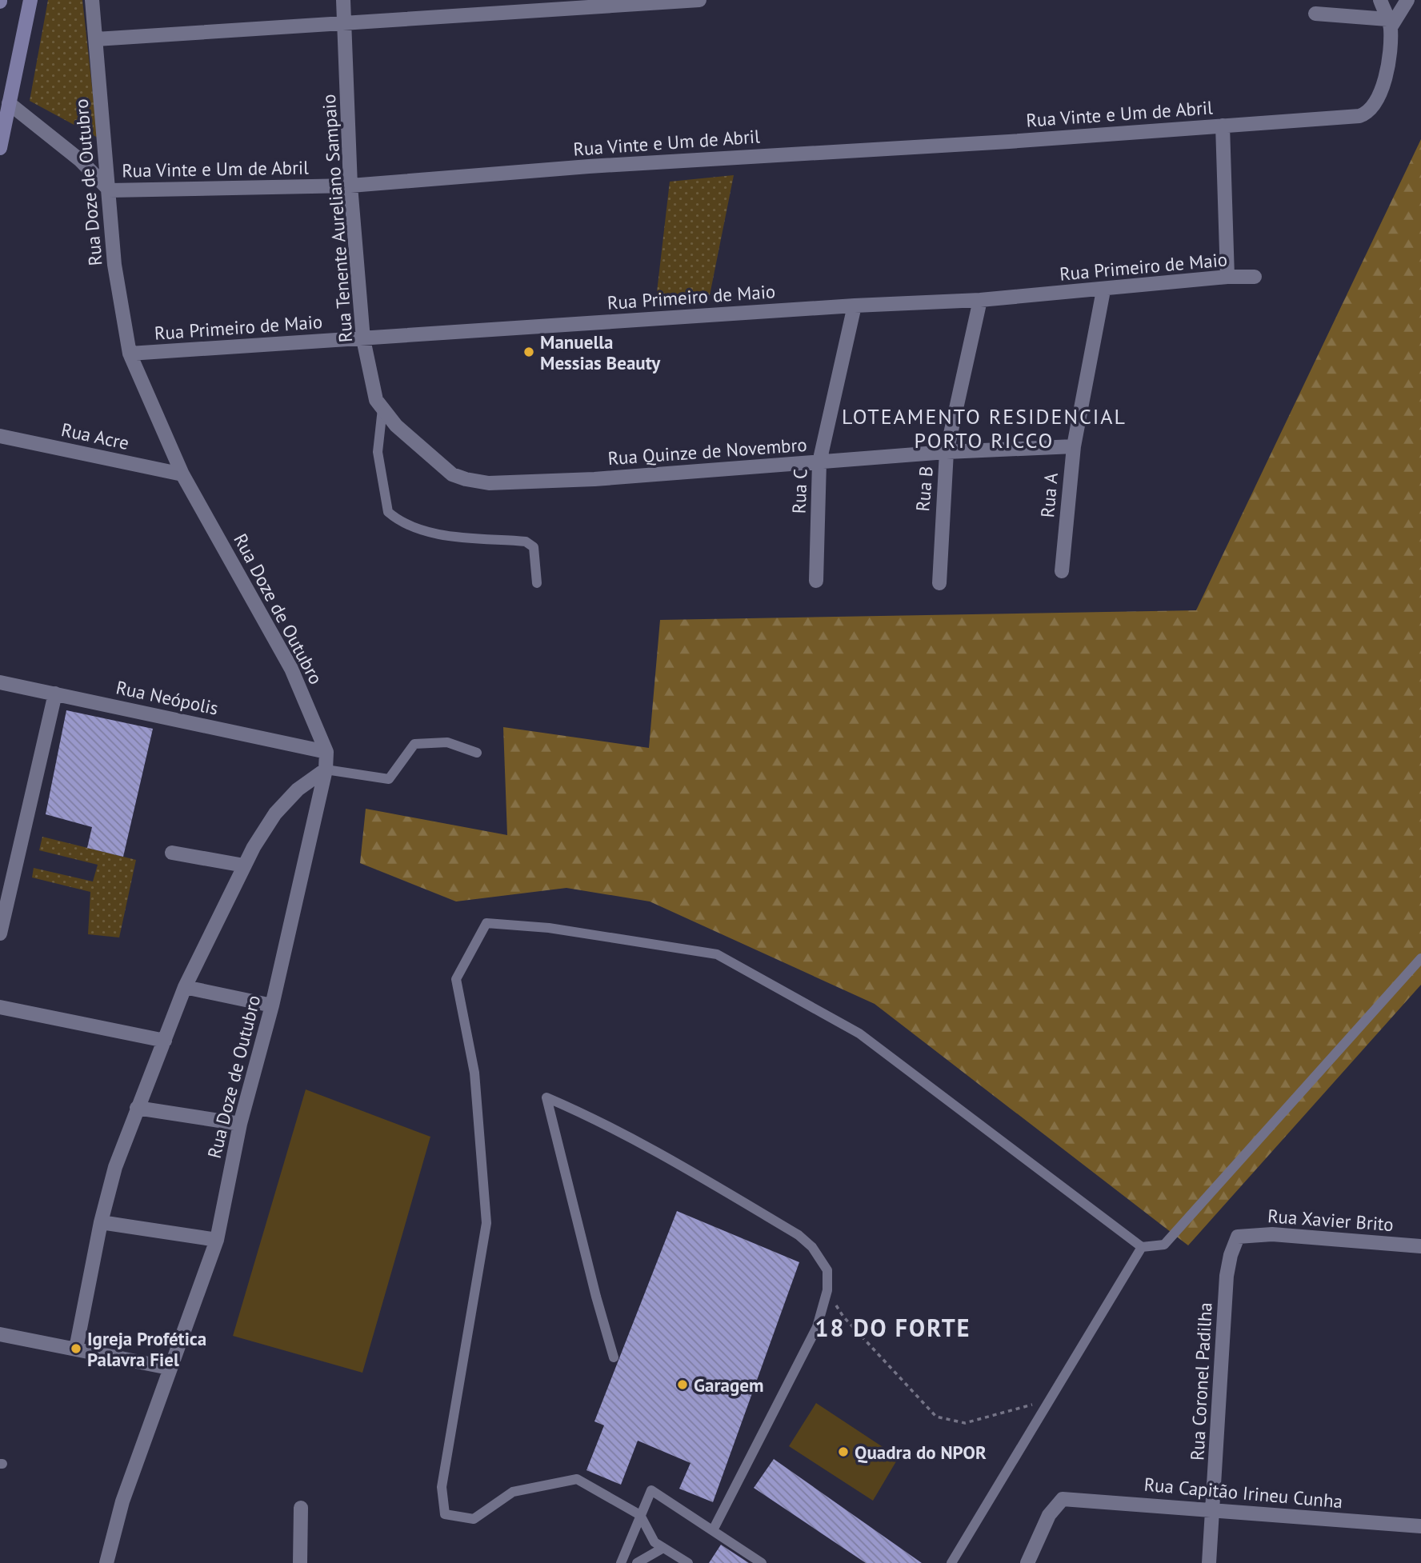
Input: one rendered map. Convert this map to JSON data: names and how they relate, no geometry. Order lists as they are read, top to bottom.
{
  "streets": {
    "street": [
      "Rua Vinte e Um de Abril",
      "Rua Doze de Outubro",
      "Rua Tenente Aureliano Sampaio",
      "Rua Primeiro de Maio",
      "Rua Acre",
      "Rua Quinze de Novembro",
      "Rua B",
      "Rua C",
      "Rua A",
      "Rua Neópolis",
      "Rua Xavier Brito",
      "Rua Coronel Padilha",
      "Rua Capitão Irineu Cunha"
    ]
  },
  "crossings": [
    ["Rua Vinte e Um de Abril", "Rua Doze de Outubro"],
    ["Rua Vinte e Um de Abril", "Rua Tenente Aureliano Sampaio"],
    ["Rua Doze de Outubro", "Rua Primeiro de Maio"],
    ["Rua Doze de Outubro", "Rua Acre"],
    ["Rua Doze de Outubro", "Rua Neópolis"],
    ["Rua Tenente Aureliano Sampaio", "Rua Primeiro de Maio"],
    ["Rua Tenente Aureliano Sampaio", "Rua Quinze de Novembro"],
    ["Rua Primeiro de Maio", "Rua B"],
    ["Rua Primeiro de Maio", "Rua C"],
    ["Rua Primeiro de Maio", "Rua A"],
    ["Rua Quinze de Novembro", "Rua B"],
    ["Rua Quinze de Novembro", "Rua C"],
    ["Rua Quinze de Novembro", "Rua A"],
    ["Rua Xavier Brito", "Rua Coronel Padilha"],
    ["Rua Coronel Padilha", "Rua Capitão Irineu Cunha"]
  ],
  "districts": ["LOTEAMENTO RESIDENCIAL PORTO RICCO", "18 DO FORTE"],
  "places": [
    "Manuella Messias Beauty",
    "Igreja Profética Palavra Fiel",
    "Garagem",
    "Quadra do NPOR"
  ]
}
